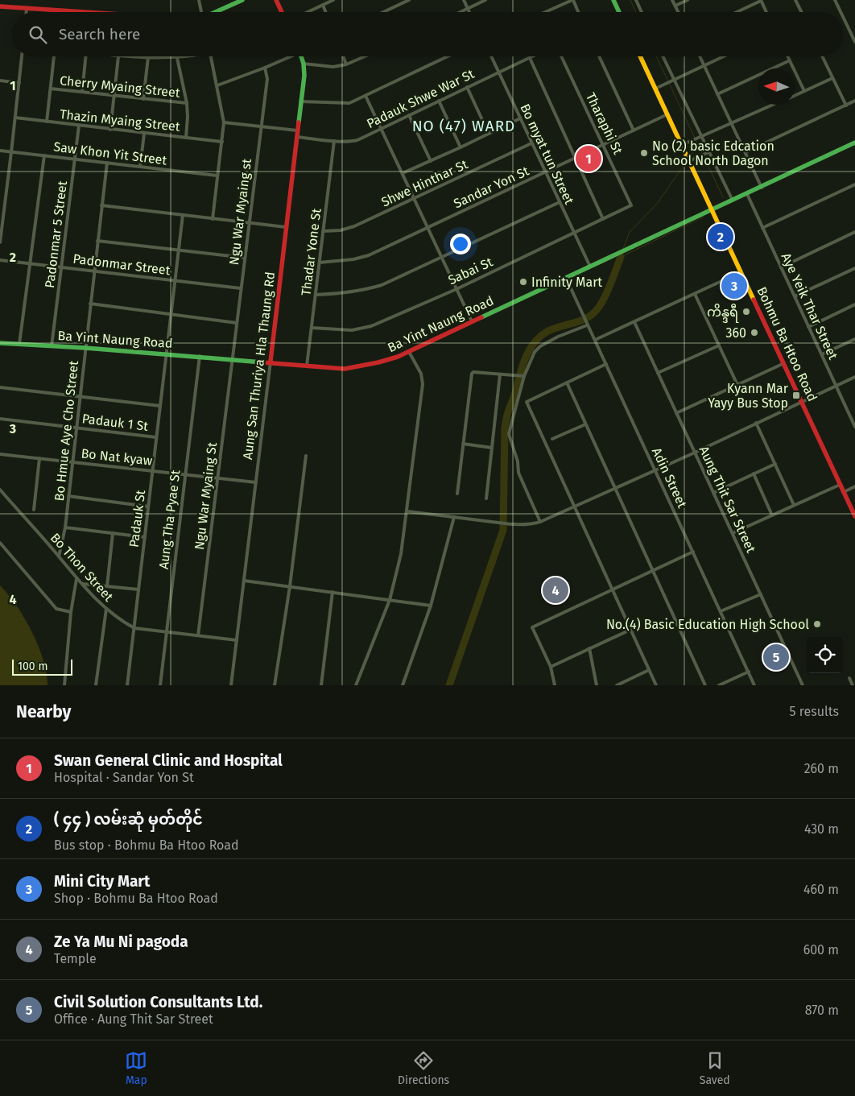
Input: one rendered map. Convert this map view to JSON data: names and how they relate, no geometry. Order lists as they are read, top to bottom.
{
  "streets": {
    "main road": ["Ba Yint Naung Road", "Bohmu Ba Htoo Road", "Aung San Thuriya Hla Thaung Rd"],
    "street": [
      "Cherry Myaing Street",
      "Padauk Shwe War St",
      "Thazin Myaing Street",
      "Tharaphi St",
      "Saw Khon Yit Street",
      "Bo myat tun Street",
      "Shwe Hinthar St",
      "Sandar Yon St",
      "Ngu War Myaing st",
      "Padonmar 5 Street",
      "Thadar Yone St",
      "Padonmar Street",
      "Sabai St",
      "Aye Yeik Thar Street",
      "Padauk 1 St",
      "Bo Hmue Aye Cho Street",
      "Bo Nat kyaw",
      "Adin Street",
      "Ngu War Myaing St",
      "Aung Thit Sar Street",
      "Padauk St",
      "Aung Tha Pyae St",
      "Bo Thon Street"
    ]
  },
  "crossings": [
    ["Padauk Shwe War St", "Bo myat tun Street"],
    ["Padauk Shwe War St", "Thadar Yone St"],
    ["Padauk Shwe War St", "Aung San Thuriya Hla Thaung Rd"],
    ["Thazin Myaing Street", "Padonmar 5 Street"],
    ["Tharaphi St", "Sandar Yon St"],
    ["Tharaphi St", "Sabai St"],
    ["Saw Khon Yit Street", "Padonmar 5 Street"],
    ["Saw Khon Yit Street", "Bo Hmue Aye Cho Street"],
    ["Bo myat tun Street", "Shwe Hinthar St"],
    ["Bo myat tun Street", "Sandar Yon St"],
    ["Bo myat tun Street", "Sabai St"],
    ["Bo myat tun Street", "Ba Yint Naung Road"],
    ["Shwe Hinthar St", "Thadar Yone St"],
    ["Sandar Yon St", "Thadar Yone St"],
    ["Sandar Yon St", "Bohmu Ba Htoo Road"],
    ["Ngu War Myaing st", "Padonmar Street"],
    ["Ngu War Myaing st", "Ba Yint Naung Road"],
    ["Ngu War Myaing st", "Ngu War Myaing St"],
    ["Padonmar 5 Street", "Padonmar Street"],
    ["Padonmar 5 Street", "Ba Yint Naung Road"],
    ["Thadar Yone St", "Sabai St"],
    ["Thadar Yone St", "Ba Yint Naung Road"],
    ["Padonmar Street", "Bo Hmue Aye Cho Street"],
    ["Padonmar Street", "Padauk St"],
    ["Aye Yeik Thar Street", "Ba Yint Naung Road"],
    ["Ba Yint Naung Road", "Bohmu Ba Htoo Road"],
    ["Ba Yint Naung Road", "Aung San Thuriya Hla Thaung Rd"],
    ["Ba Yint Naung Road", "Bo Hmue Aye Cho Street"],
    ["Ba Yint Naung Road", "Adin Street"],
    ["Ba Yint Naung Road", "Ngu War Myaing St"],
    ["Ba Yint Naung Road", "Padauk St"],
    ["Ba Yint Naung Road", "Aung Tha Pyae St"],
    ["Aung San Thuriya Hla Thaung Rd", "Bo Nat kyaw"],
    ["Aung San Thuriya Hla Thaung Rd", "Bo Thon Street"],
    ["Padauk 1 St", "Bo Hmue Aye Cho Street"],
    ["Padauk 1 St", "Padauk St"],
    ["Bo Hmue Aye Cho Street", "Bo Nat kyaw"],
    ["Bo Hmue Aye Cho Street", "Bo Thon Street"],
    ["Bo Nat kyaw", "Ngu War Myaing St"],
    ["Bo Nat kyaw", "Padauk St"],
    ["Bo Nat kyaw", "Aung Tha Pyae St"],
    ["Ngu War Myaing St", "Bo Thon Street"],
    ["Padauk St", "Bo Thon Street"],
    ["Aung Tha Pyae St", "Bo Thon Street"]
  ],
  "districts": ["NO (47) WARD"],
  "places": {
    "other": [
      "No (2) basic Edcation School North Dagon",
      "Infinity Mart",
      "ကိန္ဒရီ",
      "360",
      "No.(4) Basic Education High School"
    ],
    "transit": ["Kyann Mar Yayy Bus Stop"]
  },
  "scale_bar": "100 m",
  "north": "left",
  "page": {
    "search": "Search here",
    "pins": [
      "1",
      "2",
      "3",
      "4",
      "5"
    ],
    "scale": "100 m",
    "heading": ["Nearby", "5 results"],
    "list": [
      {
        "mark": "1",
        "name": "Swan General Clinic and Hospital",
        "note": "Hospital · Sandar Yon St",
        "value": "260 m"
      },
      {
        "mark": "2",
        "name": "( ၄၄ ) လမ်းဆုံ မှတ်တိုင်",
        "note": "Bus stop · Bohmu Ba Htoo Road",
        "value": "430 m"
      },
      {
        "mark": "3",
        "name": "Mini City Mart",
        "note": "Shop · Bohmu Ba Htoo Road",
        "value": "460 m"
      },
      {
        "mark": "4",
        "name": "Ze Ya Mu Ni pagoda",
        "note": "Temple",
        "value": "600 m"
      },
      {
        "mark": "5",
        "name": "Civil Solution Consultants Ltd.",
        "note": "Office · Aung Thit Sar Street",
        "value": "870 m"
      }
    ],
    "nav": ["Map", "Directions", "Saved"]
  },
  "grid": {
    "rows": [
      "1",
      "2",
      "3",
      "4"
    ]
  }
}
